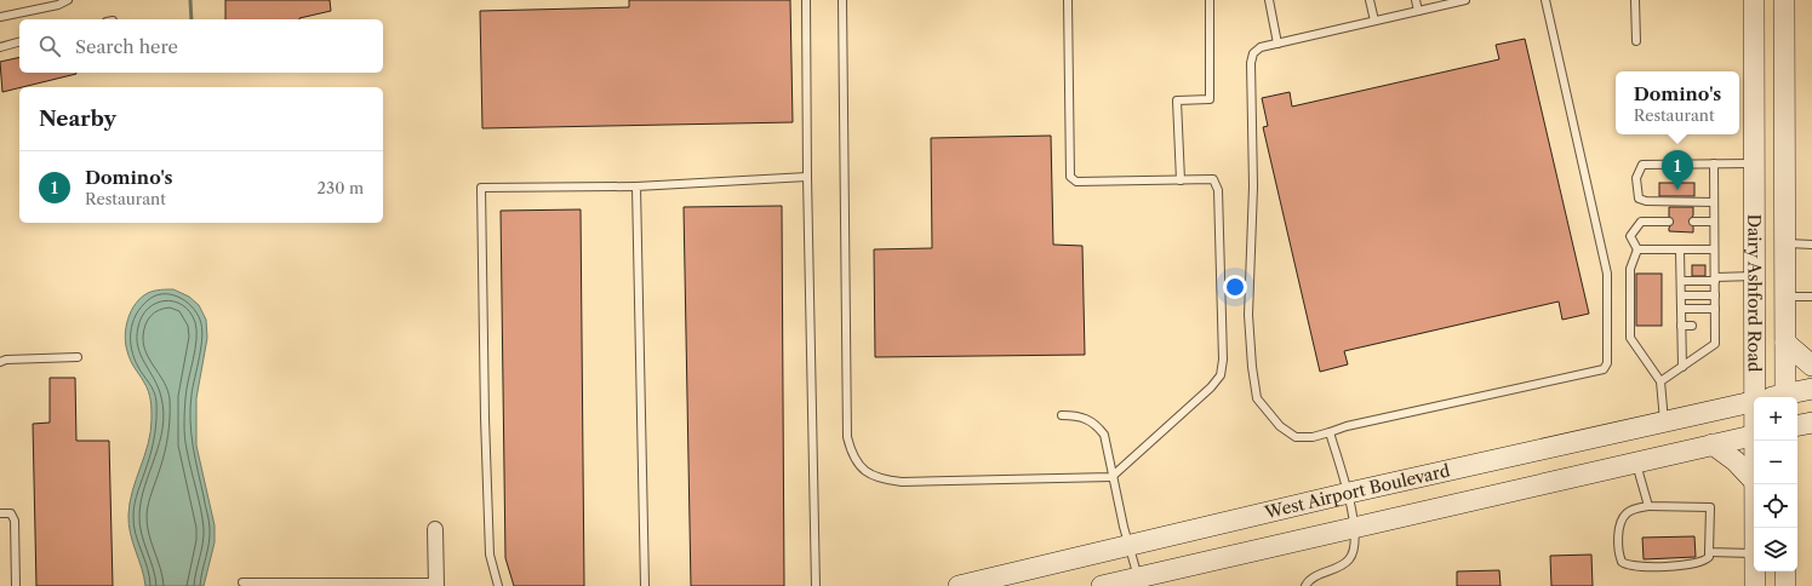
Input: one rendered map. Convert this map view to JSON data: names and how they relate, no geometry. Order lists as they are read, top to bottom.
{
  "streets": {
    "main road": ["Dairy Ashford Road", "West Airport Boulevard"]
  },
  "crossings": [
    ["Dairy Ashford Road", "West Airport Boulevard"]
  ],
  "page": {
    "search": "Search here",
    "popup": ["Domino's", "Restaurant"],
    "heading": "Nearby",
    "pins": "1",
    "list": [
      {
        "mark": "1",
        "name": "Domino's",
        "note": "Restaurant",
        "value": "230 m"
      }
    ],
    "map_buttons": ["+", "−"]
  }
}
